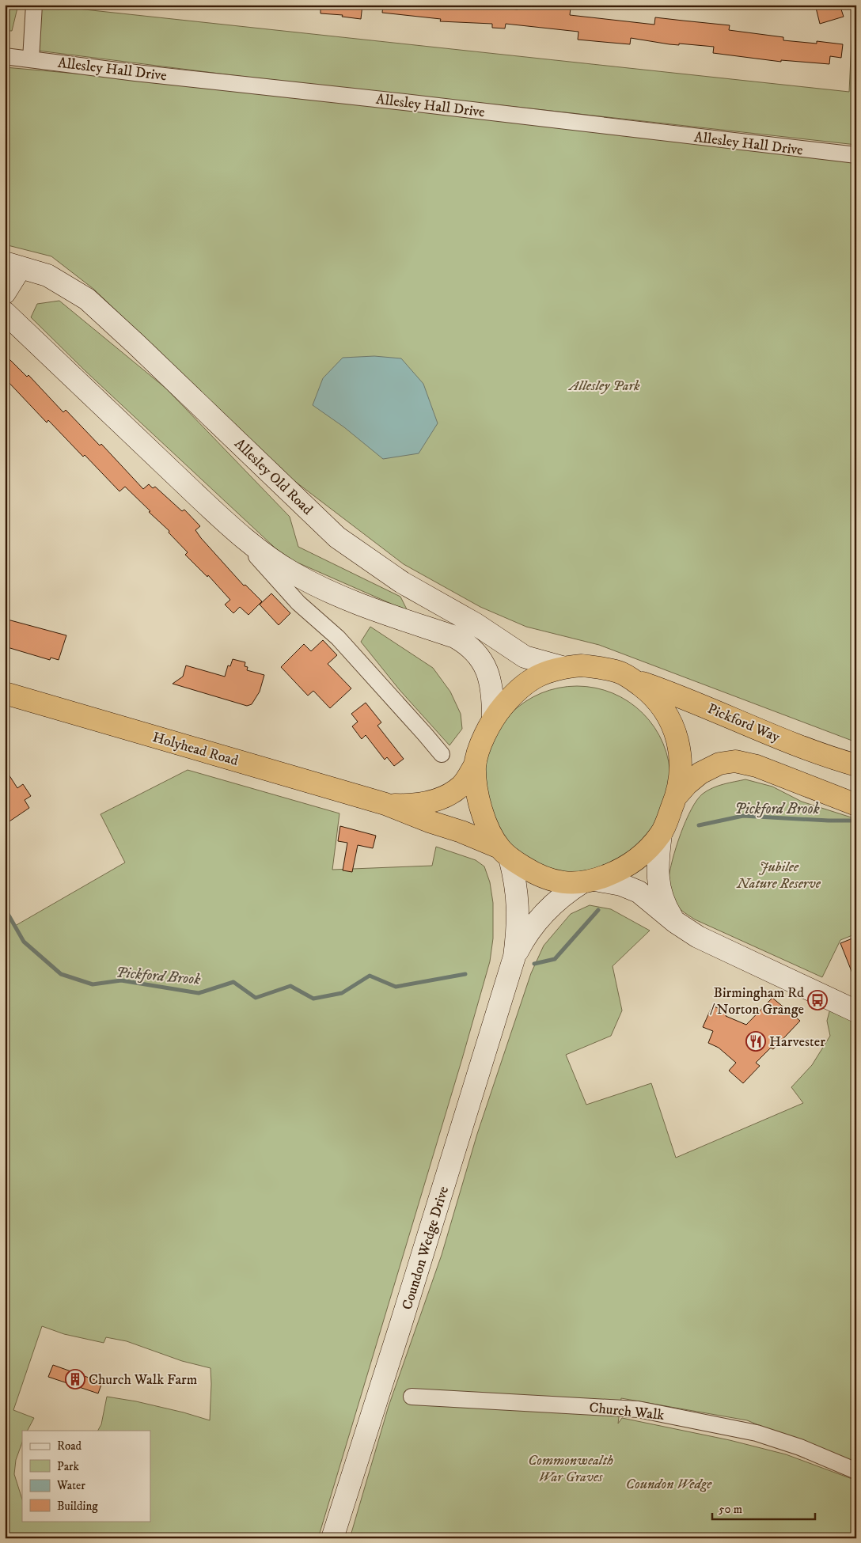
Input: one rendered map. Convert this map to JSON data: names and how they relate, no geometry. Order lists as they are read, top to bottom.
{
  "streets": {
    "highway": ["Pickford Way", "Holyhead Road"],
    "main road": ["Allesley Old Road", "Coundon Wedge Drive"],
    "street": ["Allesley Hall Drive", "Church Walk"]
  },
  "crossings": [
    ["Holyhead Road", "Coundon Wedge Drive"]
  ],
  "water": ["Pickford Brook"],
  "parks": [
    "Allesley Park",
    "Jubilee Nature Reserve",
    "Commonwealth War Graves",
    "Coundon Wedge"
  ],
  "places": {
    "bus stop": ["Birmingham Rd / Norton Grange"],
    "restaurant": ["Harvester"],
    "building": ["Church Walk Farm"]
  },
  "legend": [
    "Road",
    "Park",
    "Water",
    "Building"
  ],
  "scale_bar": "50 m"
}
